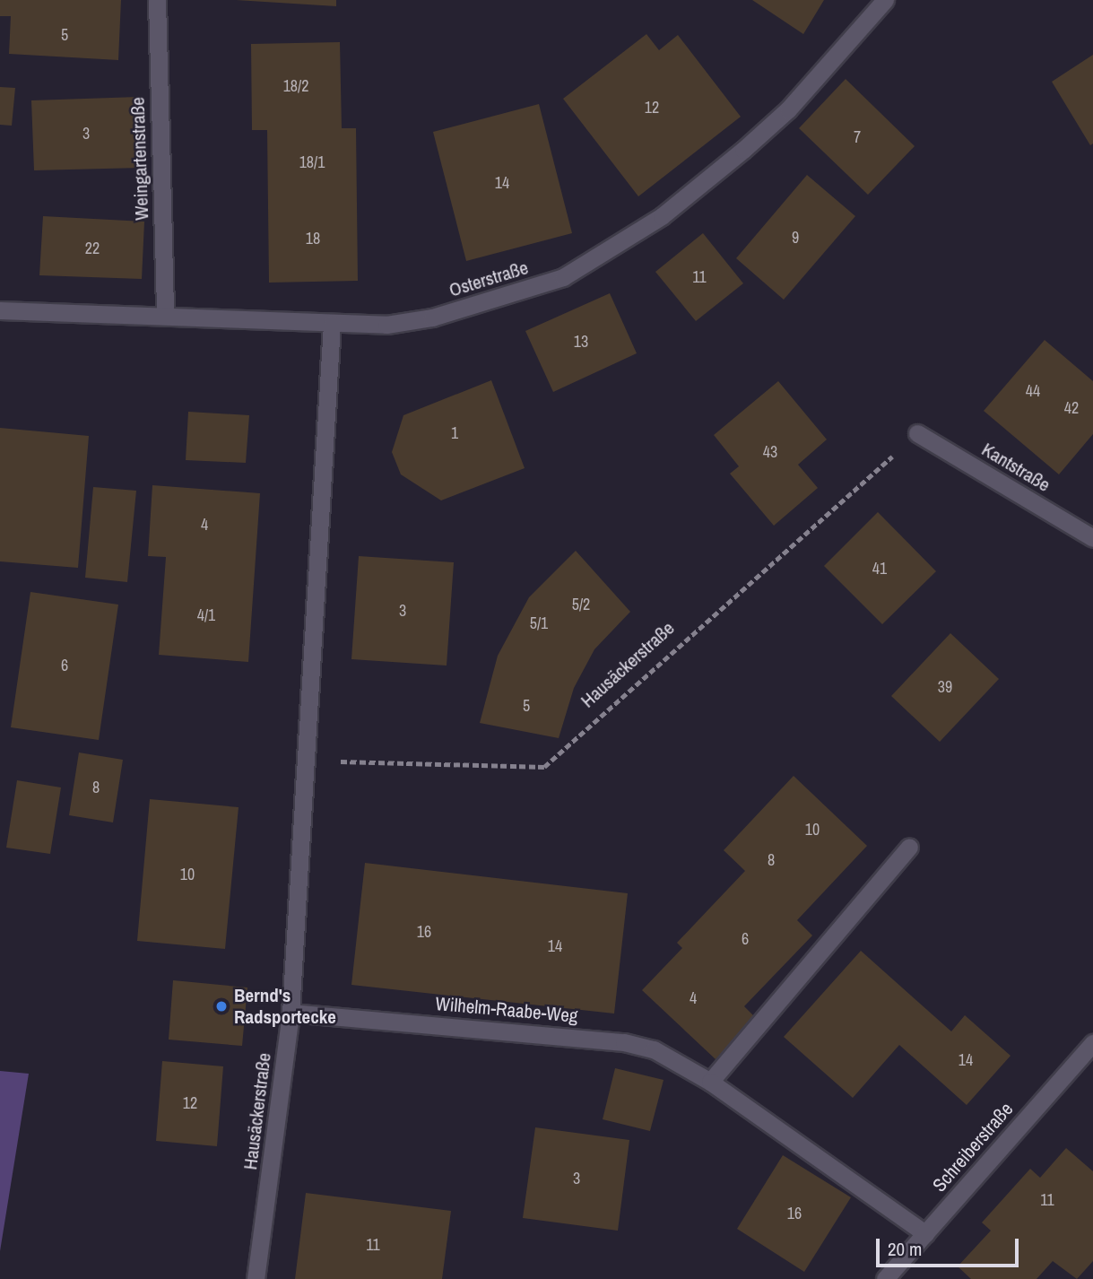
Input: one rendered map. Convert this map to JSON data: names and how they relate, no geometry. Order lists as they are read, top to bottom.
{
  "streets": {
    "street": [
      "Weingartenstraße",
      "Osterstraße",
      "Kantstraße",
      "Hausäckerstraße",
      "Wilhelm-Raabe-Weg",
      "Schreiberstraße"
    ]
  },
  "crossings": [
    ["Weingartenstraße", "Osterstraße"],
    ["Osterstraße", "Hausäckerstraße"],
    ["Kantstraße", "Hausäckerstraße"],
    ["Hausäckerstraße", "Wilhelm-Raabe-Weg"],
    ["Wilhelm-Raabe-Weg", "Schreiberstraße"]
  ],
  "places": ["Bernd's Radsportecke"],
  "house_numbers": [
    "5",
    "18/2",
    "12",
    "3",
    "7",
    "18/1",
    "14",
    "9",
    "18",
    "22",
    "11",
    "13",
    "44",
    "42",
    "1",
    "43",
    "4",
    "41",
    "5/2",
    "3",
    "4/1",
    "5/1",
    "6",
    "39",
    "5",
    "8",
    "10",
    "8",
    "10",
    "16",
    "6",
    "14",
    "4",
    "14",
    "12",
    "3",
    "11",
    "16",
    "11"
  ],
  "scale_bar": "20 m"
}
